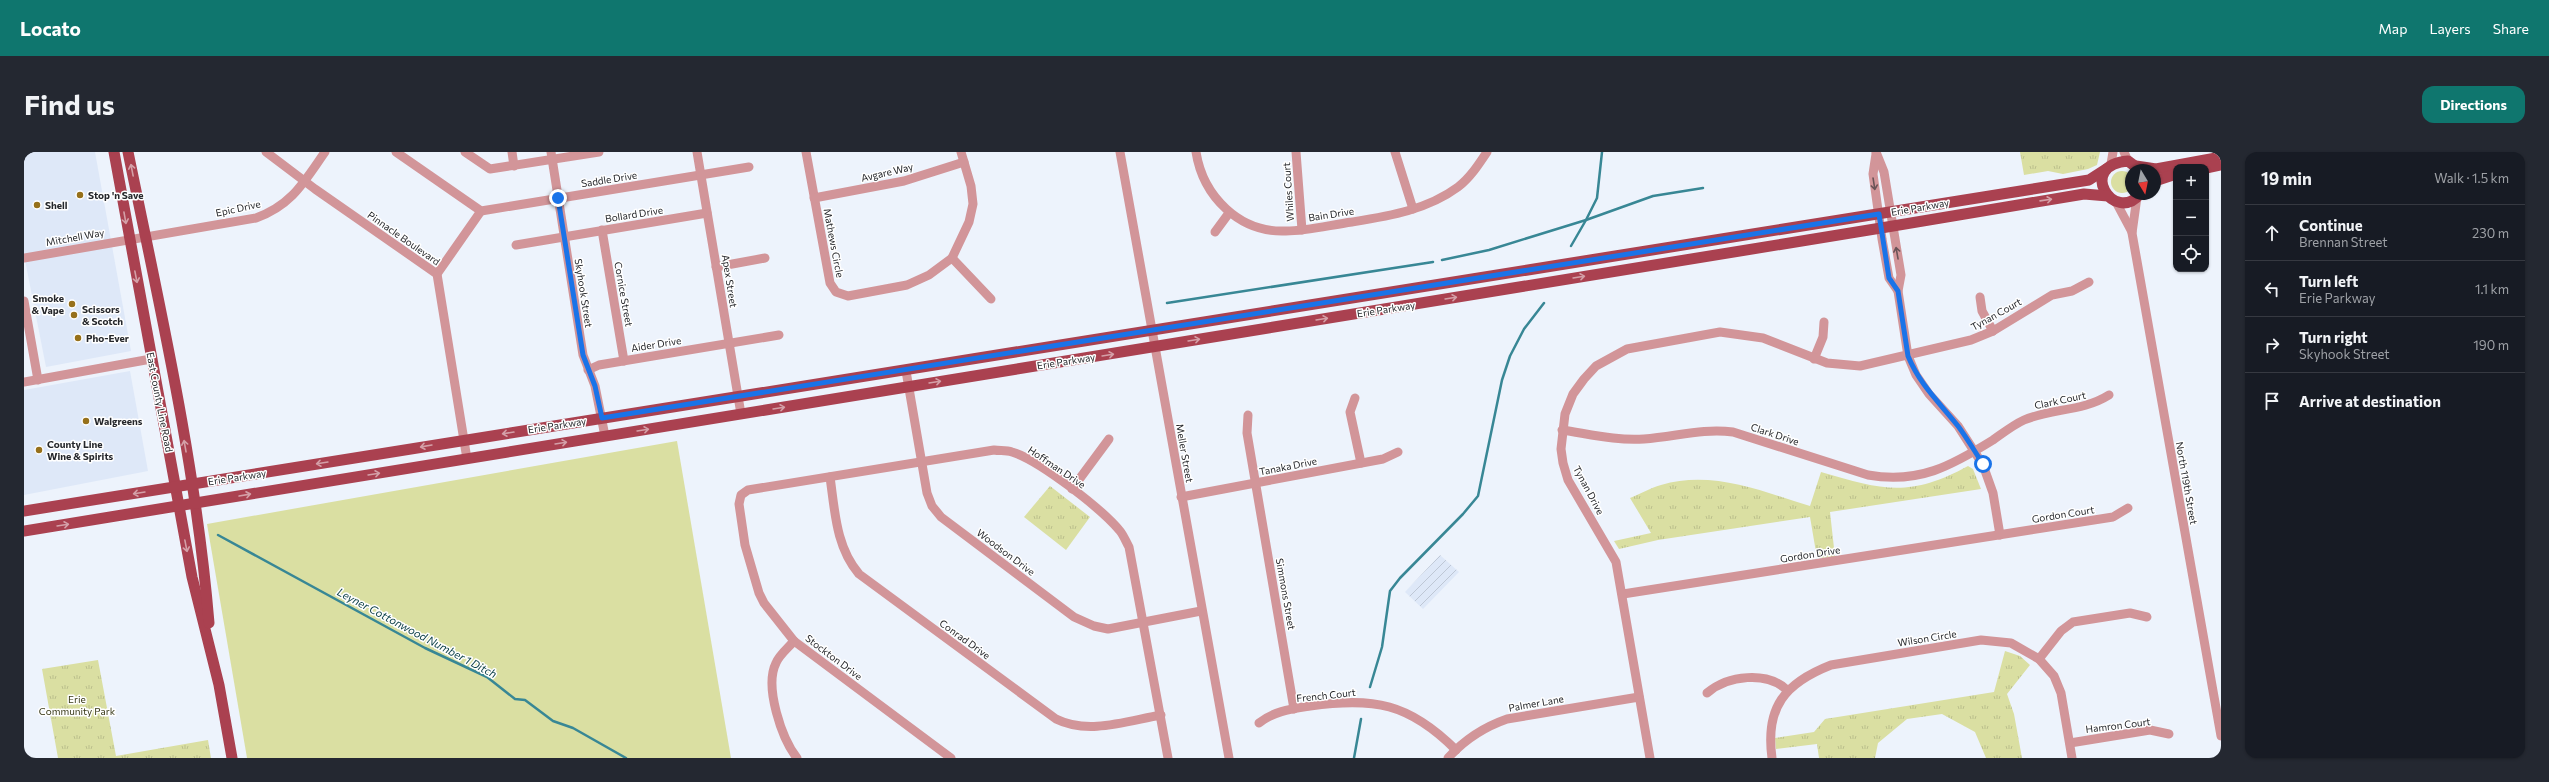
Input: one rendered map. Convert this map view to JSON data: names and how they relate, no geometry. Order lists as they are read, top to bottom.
{
  "streets": {
    "main road": ["Erie Parkway", "East County Line Road"],
    "street": [
      "Avgare Way",
      "Saddle Drive",
      "Whiles Court",
      "Epic Drive",
      "Bollard Drive",
      "Bain Drive",
      "Mitchell Way",
      "Pinnacle Boulevard",
      "Mathews Circle",
      "Apex Street",
      "Skyhook Street",
      "Cornice Street",
      "Tynan Court",
      "Aider Drive",
      "Clark Court",
      "Clark Drive",
      "Meller Street",
      "Tanaka Drive",
      "Hoffman Drive",
      "North 119th Street",
      "Tynan Drive",
      "Gordon Court",
      "Woodson Drive",
      "Gordon Drive",
      "Simmons Street",
      "Wilson Circle",
      "Conrad Drive",
      "Stockton Drive",
      "French Court",
      "Palmer Lane",
      "Hamron Court"
    ]
  },
  "crossings": [
    ["Avgare Way", "Mathews Circle"],
    ["Saddle Drive", "Apex Street"],
    ["Saddle Drive", "Skyhook Street"],
    ["Whiles Court", "Bain Drive"],
    ["Erie Parkway", "Pinnacle Boulevard"],
    ["Erie Parkway", "Apex Street"],
    ["Erie Parkway", "Skyhook Street"],
    ["Erie Parkway", "East County Line Road"],
    ["Erie Parkway", "Meller Street"],
    ["Erie Parkway", "North 119th Street"],
    ["Erie Parkway", "Woodson Drive"],
    ["Epic Drive", "Mitchell Way"],
    ["Epic Drive", "Pinnacle Boulevard"],
    ["Epic Drive", "East County Line Road"],
    ["Bollard Drive", "Apex Street"],
    ["Bollard Drive", "Skyhook Street"],
    ["Bollard Drive", "Cornice Street"],
    ["Mitchell Way", "East County Line Road"],
    ["Apex Street", "Aider Drive"],
    ["Skyhook Street", "Aider Drive"],
    ["Cornice Street", "Aider Drive"],
    ["Tynan Court", "Tynan Drive"],
    ["Clark Court", "Clark Drive"],
    ["Clark Drive", "Tynan Drive"],
    ["Meller Street", "Tanaka Drive"],
    ["Meller Street", "Woodson Drive"],
    ["Tanaka Drive", "Simmons Street"],
    ["Hoffman Drive", "Woodson Drive"],
    ["Hoffman Drive", "Conrad Drive"],
    ["Hoffman Drive", "Stockton Drive"],
    ["Tynan Drive", "Gordon Drive"],
    ["Tynan Drive", "Palmer Lane"],
    ["Gordon Court", "Gordon Drive"],
    ["Simmons Street", "French Court"],
    ["Wilson Circle", "Hamron Court"],
    ["French Court", "Palmer Lane"]
  ],
  "water": ["Leyner Cottonwood Number 1 Ditch"],
  "parks": ["Erie Community Park"],
  "places": [
    "Stop 'n Save",
    "Shell",
    "Smoke & Vape",
    "Scissors & Scotch",
    "Pho-Ever",
    "Walgreens",
    "County Line Wine & Spirits"
  ],
  "north": "bottom",
  "page": {
    "header": "Locato",
    "nav": ["Map", "Layers", "Share"],
    "buttons": "Directions",
    "title": "Find us",
    "heading": ["19 min", "Walk · 1.5 km"],
    "map_buttons": ["+", "−"],
    "list": [
      ["Continue", "Brennan Street", "230 m"],
      ["Turn left", "Erie Parkway", "1.1 km"],
      ["Turn right", "Skyhook Street", "190 m"],
      "Arrive at destination"
    ]
  }
}
